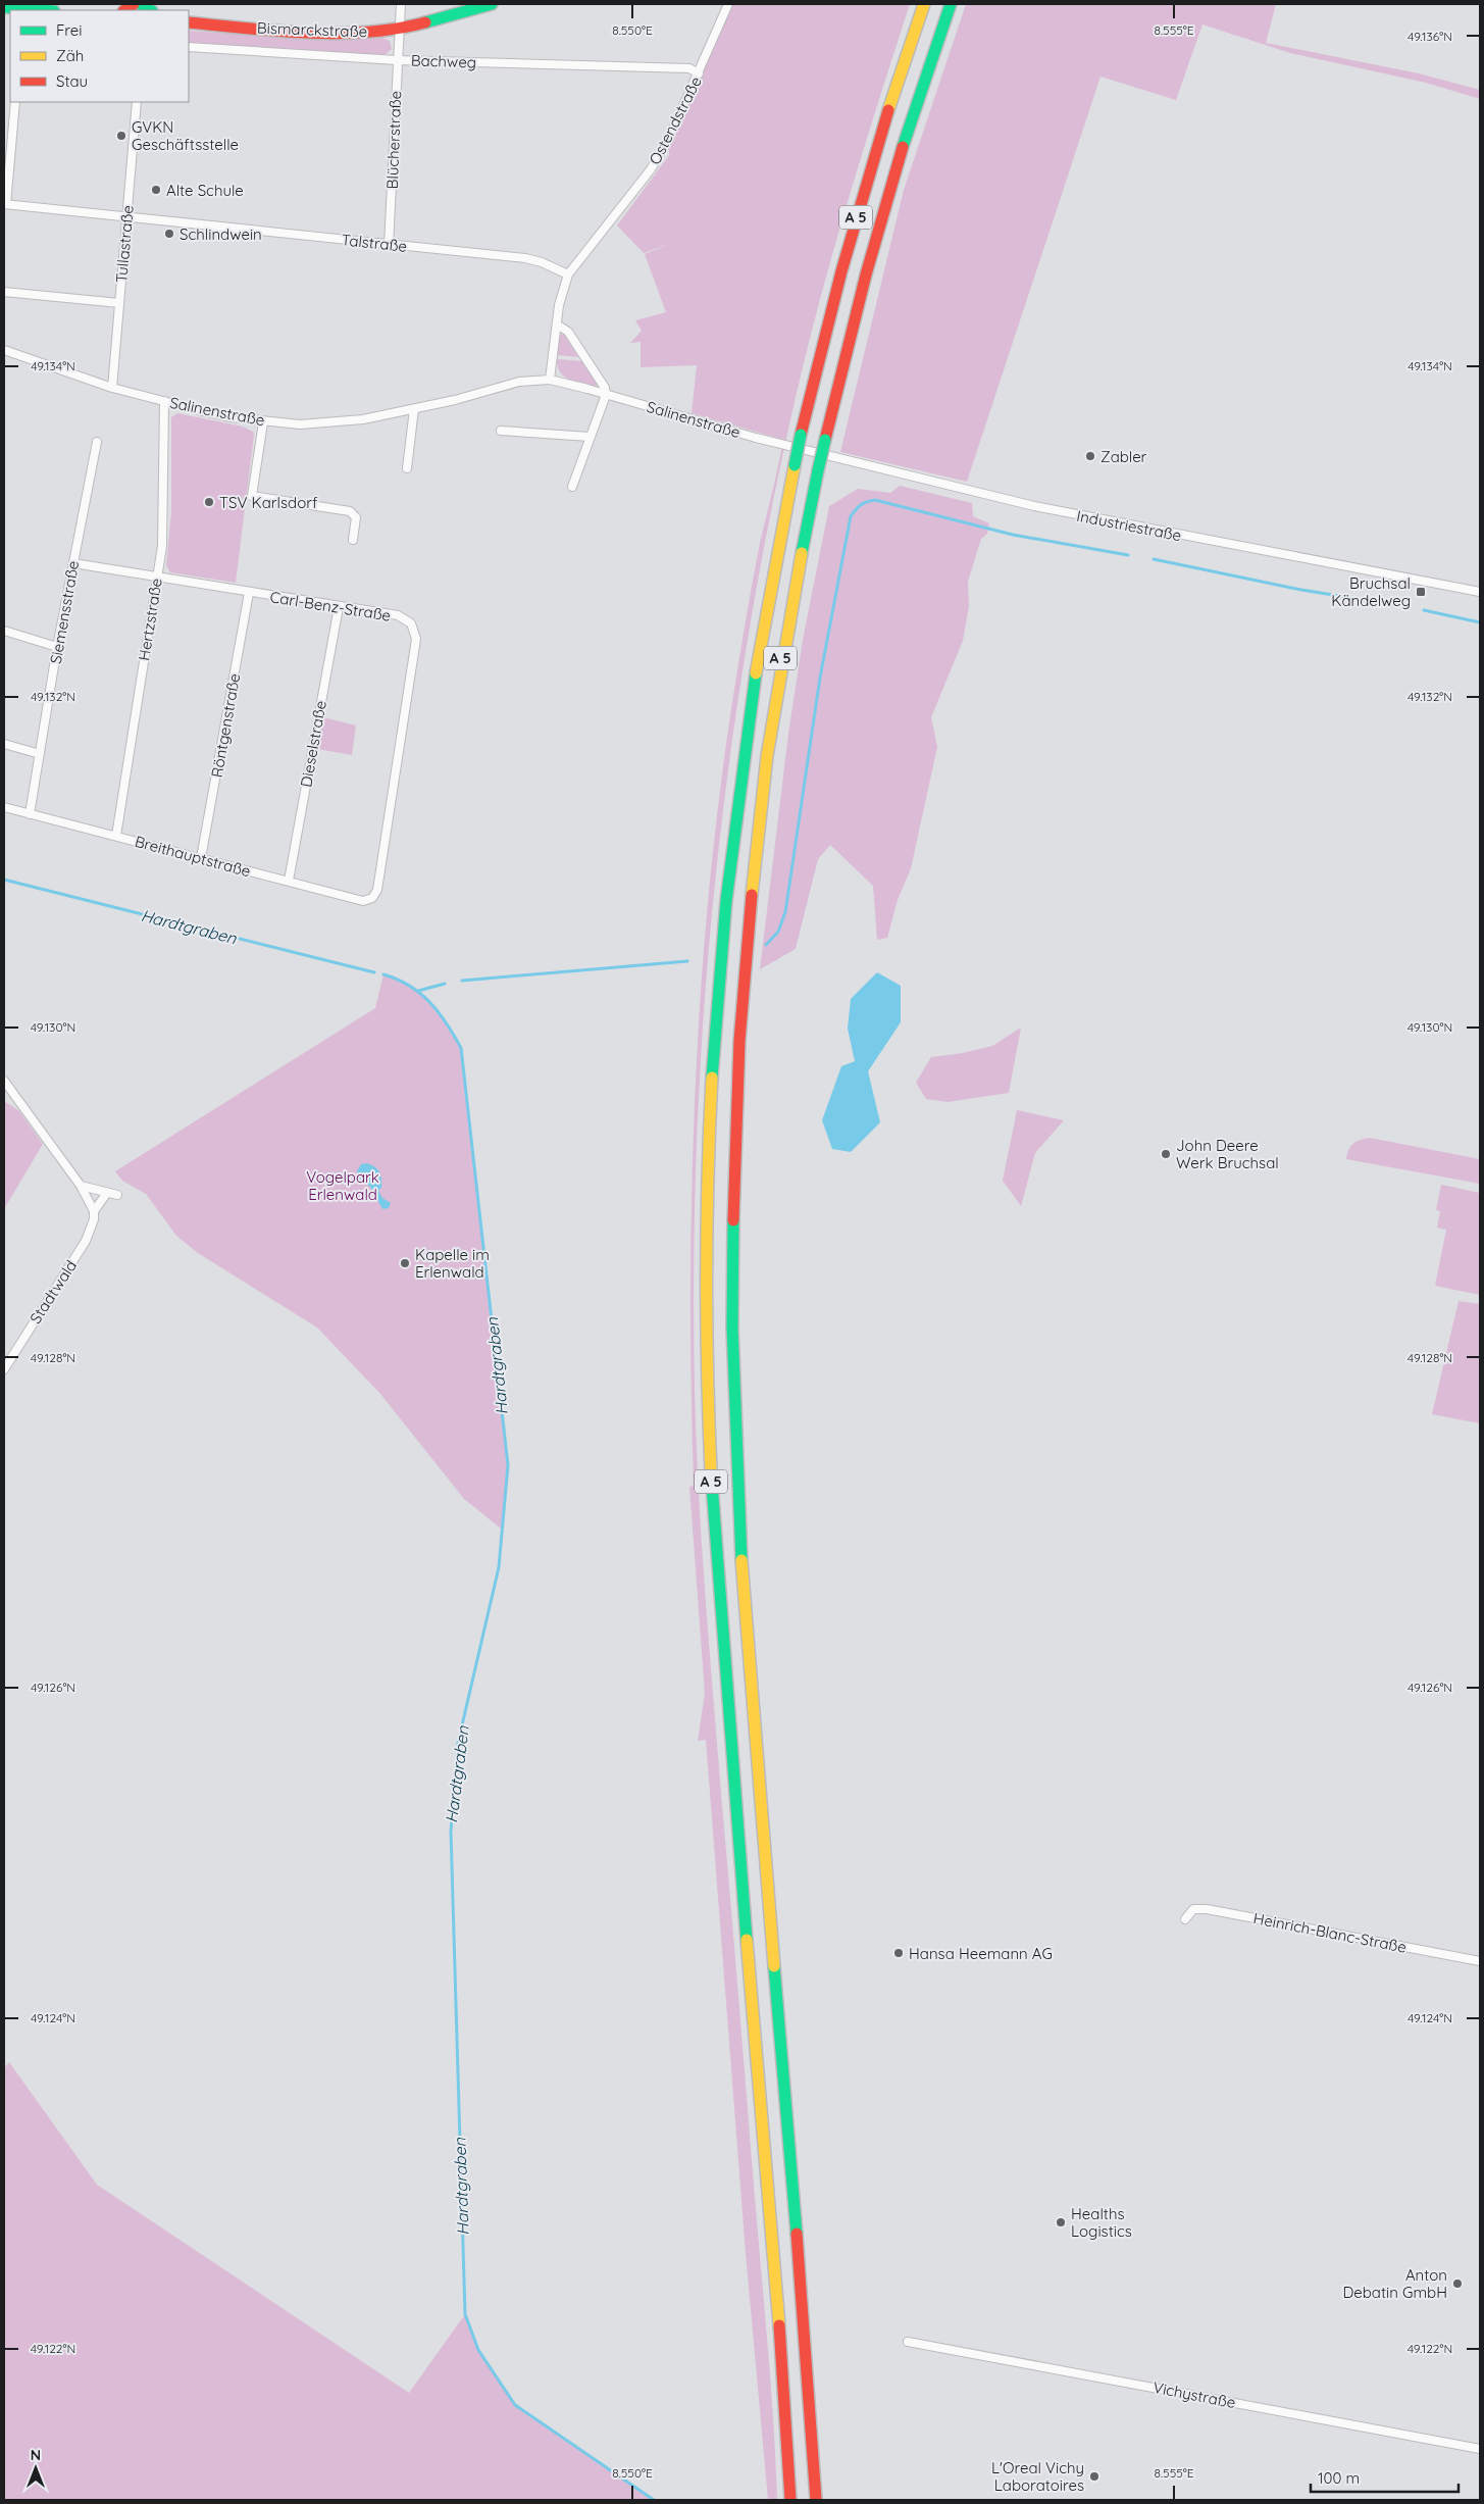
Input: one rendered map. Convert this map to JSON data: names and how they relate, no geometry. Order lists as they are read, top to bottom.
{
  "streets": {
    "main road": ["Bismarckstraße", "A 5"],
    "street": [
      "Bachweg",
      "Ostendstraße",
      "Blücherstraße",
      "Talstraße",
      "Tullastraße",
      "Salinenstraße",
      "Industriestraße",
      "Carl-Benz-Straße",
      "Siemensstraße",
      "Hertzstraße",
      "Röntgenstraße",
      "Dieselstraße",
      "Breithauptstraße",
      "Stadtwald",
      "Heinrich-Blanc-Straße",
      "Vichystraße"
    ]
  },
  "crossings": [
    ["Bismarckstraße", "Blücherstraße"],
    ["Bachweg", "Ostendstraße"],
    ["Bachweg", "Blücherstraße"],
    ["Ostendstraße", "Talstraße"],
    ["Blücherstraße", "Talstraße"],
    ["Talstraße", "Tullastraße"],
    ["Tullastraße", "Salinenstraße"],
    ["Salinenstraße", "Industriestraße"],
    ["Salinenstraße", "Hertzstraße"],
    ["Carl-Benz-Straße", "Siemensstraße"],
    ["Carl-Benz-Straße", "Hertzstraße"],
    ["Carl-Benz-Straße", "Röntgenstraße"],
    ["Carl-Benz-Straße", "Dieselstraße"],
    ["Carl-Benz-Straße", "Breithauptstraße"],
    ["Siemensstraße", "Breithauptstraße"],
    ["Hertzstraße", "Breithauptstraße"],
    ["Röntgenstraße", "Breithauptstraße"],
    ["Dieselstraße", "Breithauptstraße"]
  ],
  "water": ["Hardtgraben"],
  "parks": ["Vogelpark Erlenwald"],
  "places": {
    "other": [
      "GVKN Geschäftsstelle",
      "Alte Schule",
      "Schlindwein",
      "Zabler",
      "TSV Karlsdorf",
      "John Deere Werk Bruchsal",
      "Kapelle im Erlenwald",
      "Hansa Heemann AG",
      "Healths Logistics",
      "Anton Debatin GmbH",
      "L'Oreal Vichy Laboratoires"
    ],
    "transit": ["Bruchsal Kändelweg"]
  },
  "legend": ["Frei", "Zäh", "Stau"],
  "scale_bar": "100 m",
  "north": "top",
  "coordinates": [
    "8.550°E",
    "8.555°E",
    "49.136°N",
    "49.134°N",
    "49.132°N",
    "49.130°N",
    "49.128°N",
    "49.126°N",
    "49.124°N",
    "49.122°N"
  ]
}
